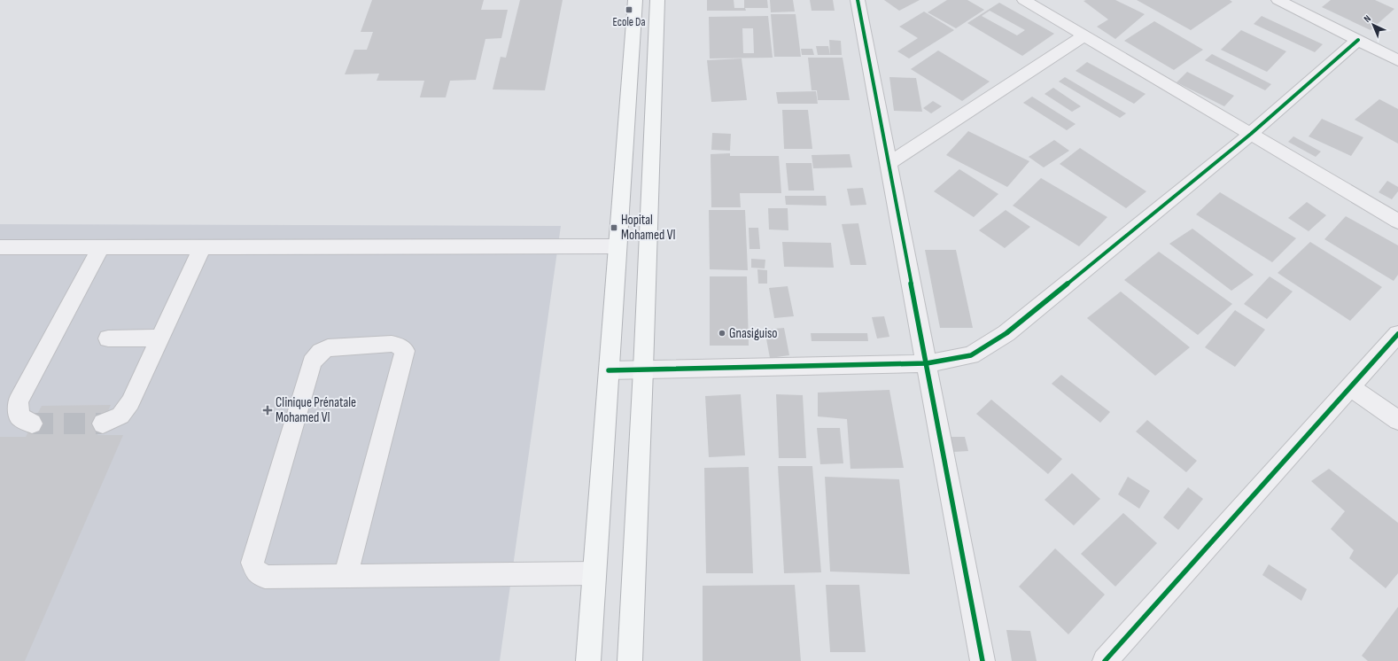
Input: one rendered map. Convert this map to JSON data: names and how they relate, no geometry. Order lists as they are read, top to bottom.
{
  "places": {
    "transit": ["Ecole Da", "Hopital Mohamed VI"],
    "other": ["Gnasiguiso"],
    "health": ["Clinique Prénatale Mohamed VI"]
  },
  "north": "top left"
}
